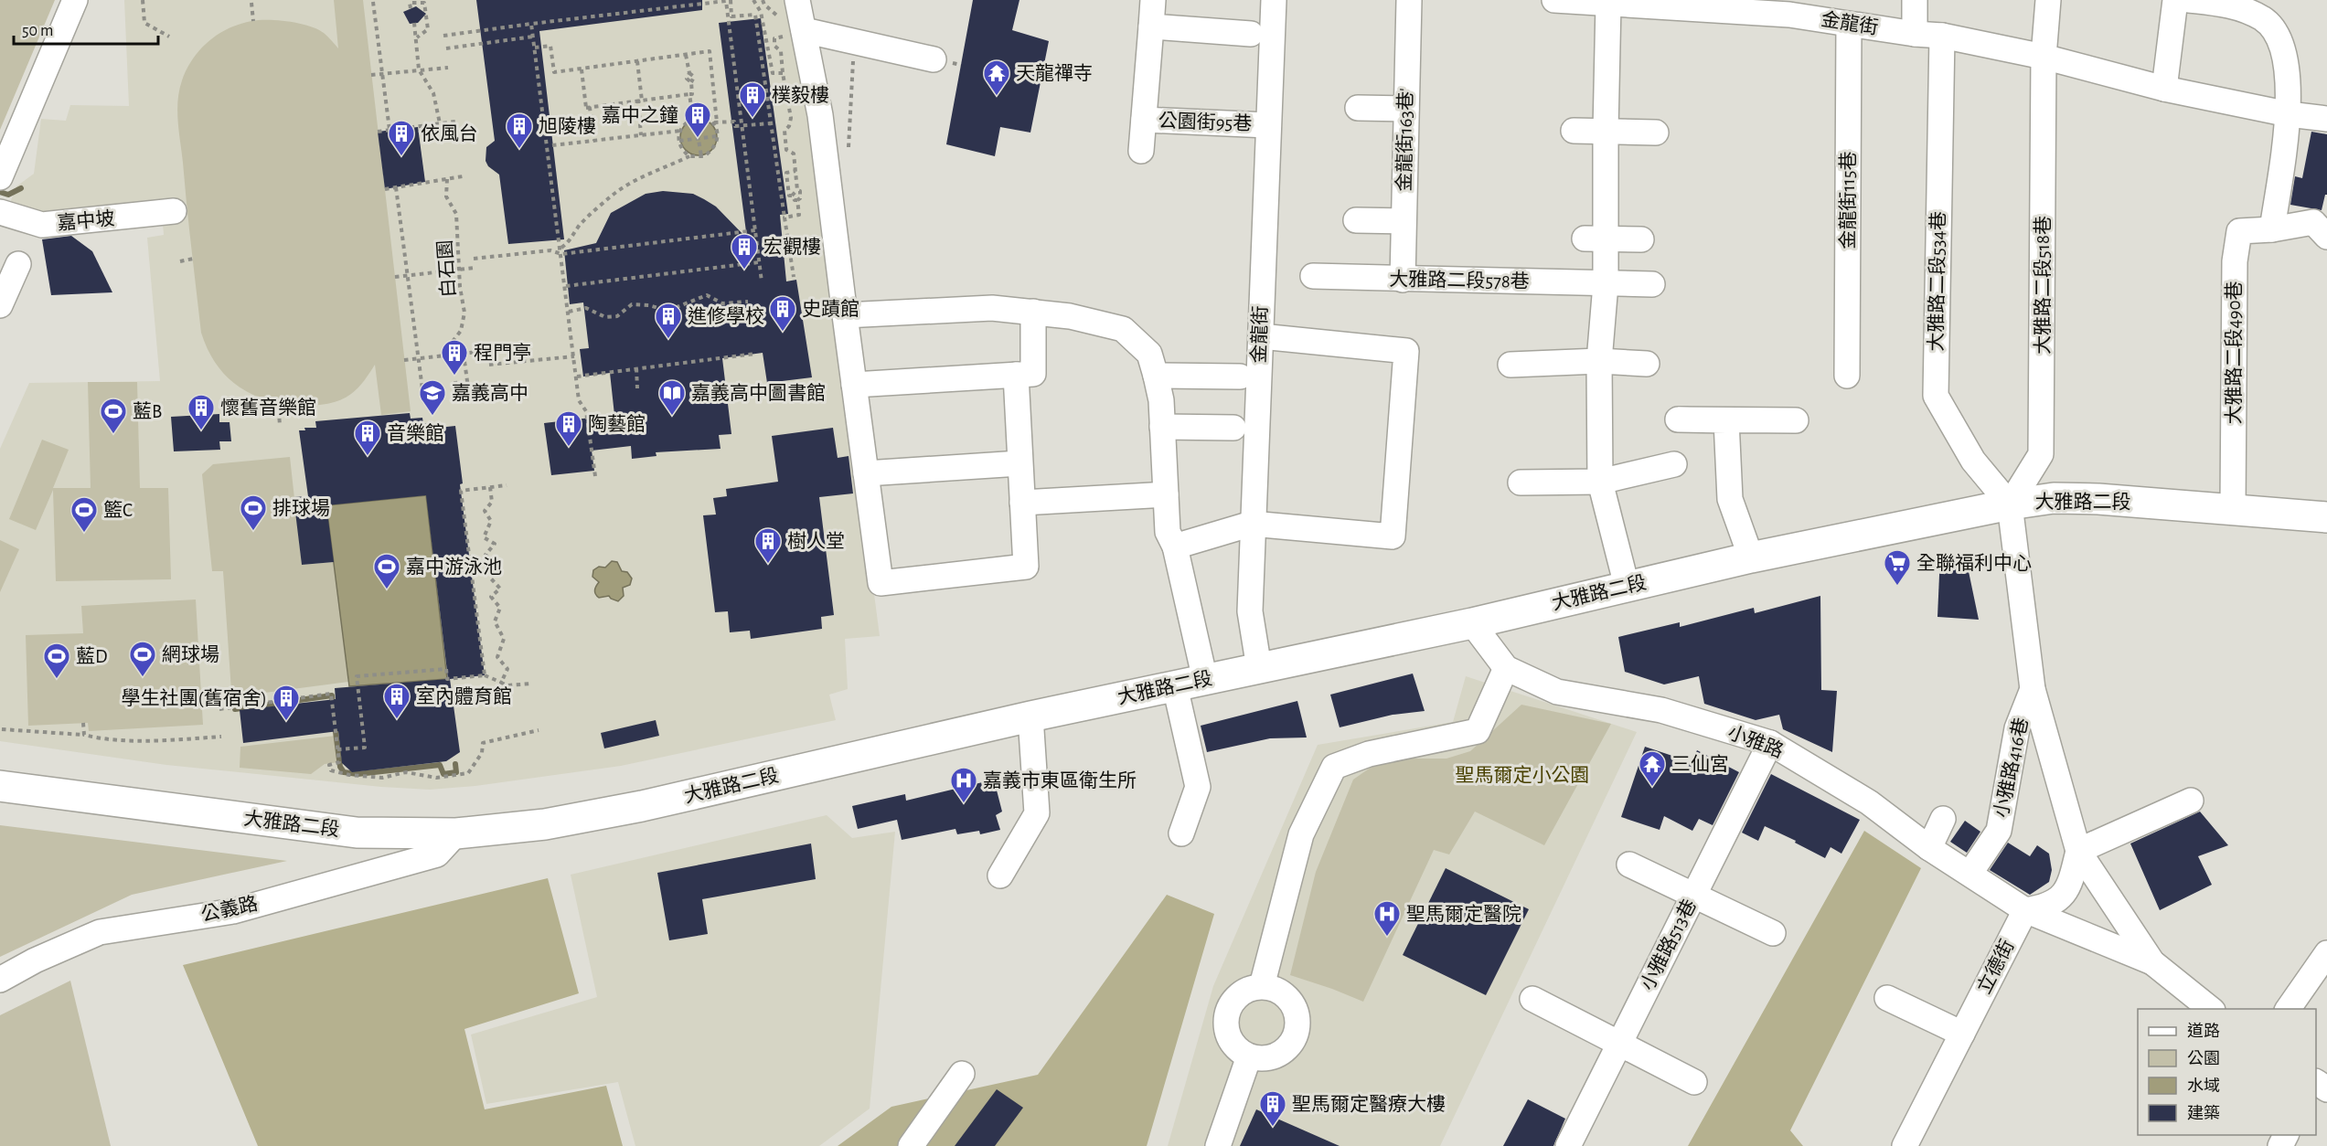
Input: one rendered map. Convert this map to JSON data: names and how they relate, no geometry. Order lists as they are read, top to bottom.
{
  "streets": {
    "main road": ["大雅路二段"],
    "street": [
      "金龍街",
      "公園街95巷",
      "金龍街163巷'",
      "金龍街115巷",
      "嘉中坡",
      "大雅路二段578巷",
      "大雅路二段534巷",
      "大雅路二段518巷",
      "大雅路二段490巷",
      "小雅路",
      "小雅路416巷",
      "公義路",
      "小雅路513巷",
      "立德街"
    ],
    "path": ["白石園"]
  },
  "crossings": [
    ["金龍街", "公園街95巷"],
    ["金龍街", "金龍街115巷"],
    ["金龍街", "大雅路二段534巷"],
    ["金龍街", "大雅路二段518巷"],
    ["金龍街", "大雅路二段"],
    ["金龍街163巷'", "大雅路二段578巷"],
    ["大雅路二段534巷", "大雅路二段518巷"],
    ["大雅路二段534巷", "大雅路二段"],
    ["大雅路二段518巷", "大雅路二段"],
    ["大雅路二段490巷", "大雅路二段"],
    ["大雅路二段", "小雅路"],
    ["大雅路二段", "公義路"],
    ["小雅路", "小雅路416巷"],
    ["小雅路", "小雅路513巷"],
    ["小雅路", "立德街"]
  ],
  "parks": ["聖馬爾定小公園"],
  "places": {
    "temple": ["天龍禪寺", "三仙宮"],
    "building": [
      "樸毅樓",
      "嘉中之鐘",
      "旭陵樓",
      "依風台",
      "宏觀樓",
      "史蹟館",
      "進修學校",
      "程門亭",
      "懷舊音樂館",
      "陶藝館",
      "音樂館",
      "樹人堂",
      "室內體育館",
      "學生社團(舊宿舍)",
      "聖馬爾定醫療大樓"
    ],
    "school or university": ["嘉義高中"],
    "library": ["嘉義高中圖書館"],
    "sports": [
      "藍B",
      "排球場",
      "籃C",
      "嘉中游泳池",
      "網球場",
      "藍D"
    ],
    "supermarket": ["全聯福利中心"],
    "hospital": ["嘉義市東區衛生所", "聖馬爾定醫院"]
  },
  "legend": [
    "道路",
    "公園",
    "水域",
    "建築"
  ],
  "scale_bar": "50 m"
}
